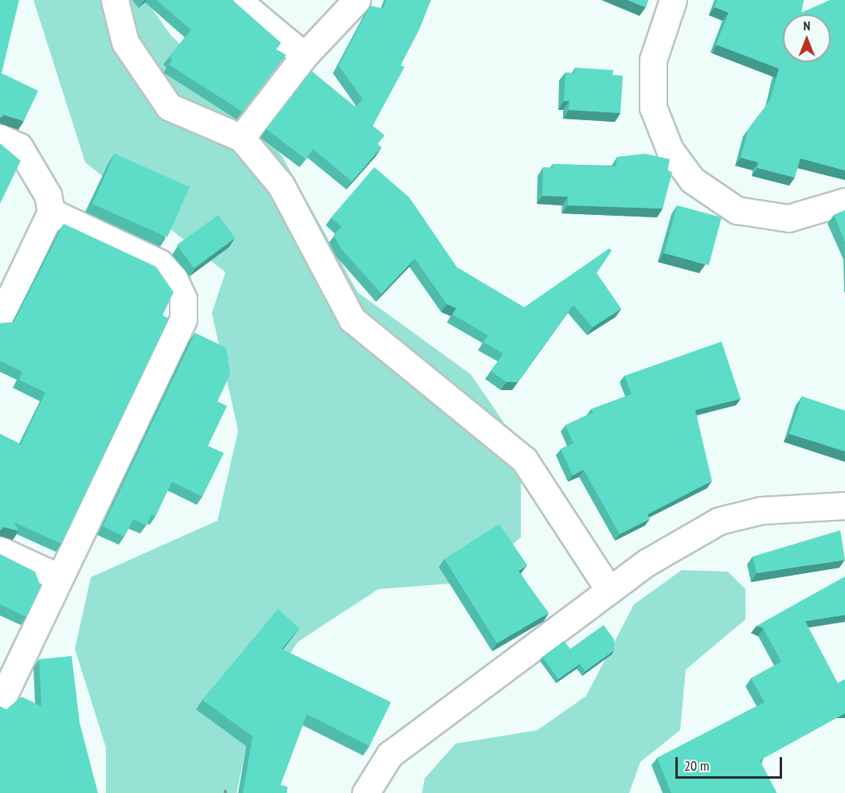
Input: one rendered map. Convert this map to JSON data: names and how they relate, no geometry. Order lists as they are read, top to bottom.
{
  "scale_bar": "20 m",
  "north": "top"
}
